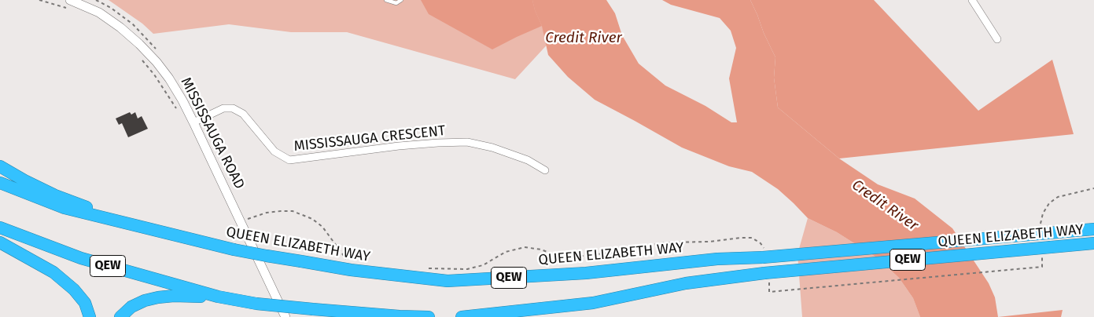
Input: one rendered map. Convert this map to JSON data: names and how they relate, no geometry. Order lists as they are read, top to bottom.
{
  "streets": {
    "highway": ["QUEEN ELIZABETH WAY", "QEW"],
    "main road": ["MISSISSAUGA ROAD"],
    "street": ["MISSISSAUGA CRESCENT"]
  },
  "crossings": [
    ["MISSISSAUGA ROAD", "MISSISSAUGA CRESCENT"]
  ],
  "water": ["Credit River"]
}
